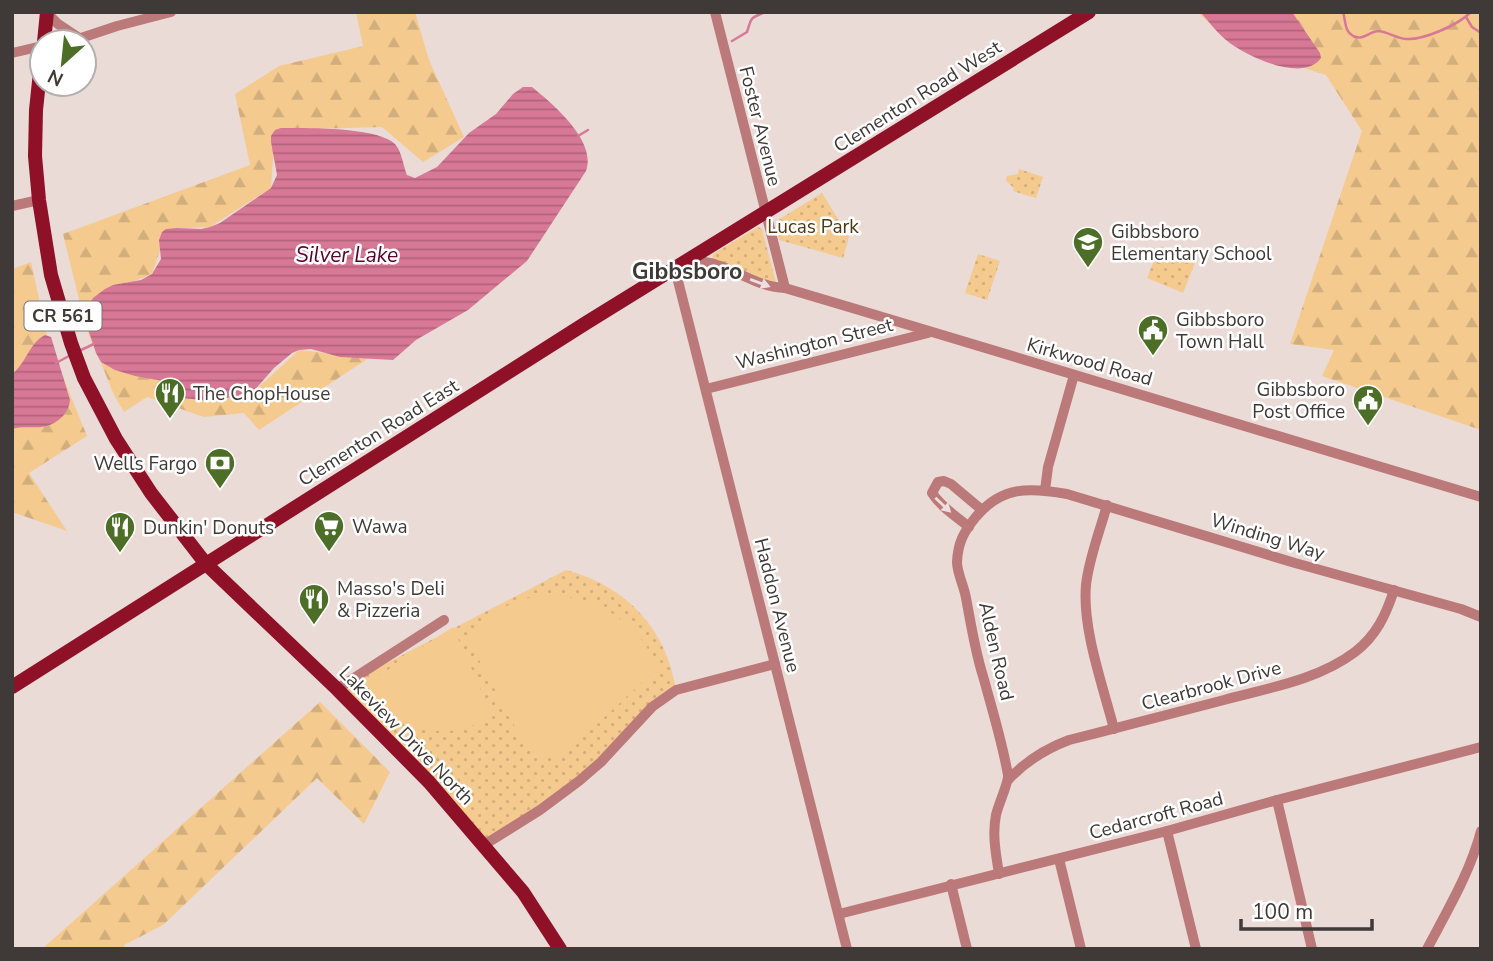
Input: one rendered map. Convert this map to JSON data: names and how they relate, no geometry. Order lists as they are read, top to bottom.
{
  "streets": {
    "main road": [
      "Clementon Road West",
      "CR 561",
      "Clementon Road East",
      "Lakeview Drive North"
    ],
    "street": [
      "Foster Avenue",
      "Washington Street",
      "Kirkwood Road",
      "Winding Way",
      "Haddon Avenue",
      "Alden Road",
      "Clearbrook Drive",
      "Cedarcroft Road"
    ]
  },
  "crossings": [
    ["Clementon Road West", "Foster Avenue"],
    ["Clementon Road West", "Clementon Road East"],
    ["Foster Avenue", "Kirkwood Road"],
    ["Foster Avenue", "Clementon Road East"],
    ["CR 561", "Clementon Road East"],
    ["CR 561", "Lakeview Drive North"],
    ["Washington Street", "Kirkwood Road"],
    ["Washington Street", "Haddon Avenue"],
    ["Kirkwood Road", "Clementon Road East"],
    ["Clementon Road East", "Haddon Avenue"],
    ["Clementon Road East", "Lakeview Drive North"],
    ["Winding Way", "Alden Road"],
    ["Winding Way", "Clearbrook Drive"],
    ["Haddon Avenue", "Cedarcroft Road"],
    ["Alden Road", "Clearbrook Drive"]
  ],
  "districts": ["Gibbsboro"],
  "water": ["Silver Lake"],
  "parks": ["Lucas Park"],
  "places": {
    "school or university": ["Gibbsboro Elementary School"],
    "public building": ["Gibbsboro Town Hall", "Gibbsboro Post Office"],
    "restaurant": ["The ChopHouse", "Dunkin' Donuts", "Masso's Deli & Pizzeria"],
    "bank": ["Wells Fargo"],
    "supermarket": ["Wawa"]
  },
  "scale_bar": "100 m",
  "north": "bottom left"
}
